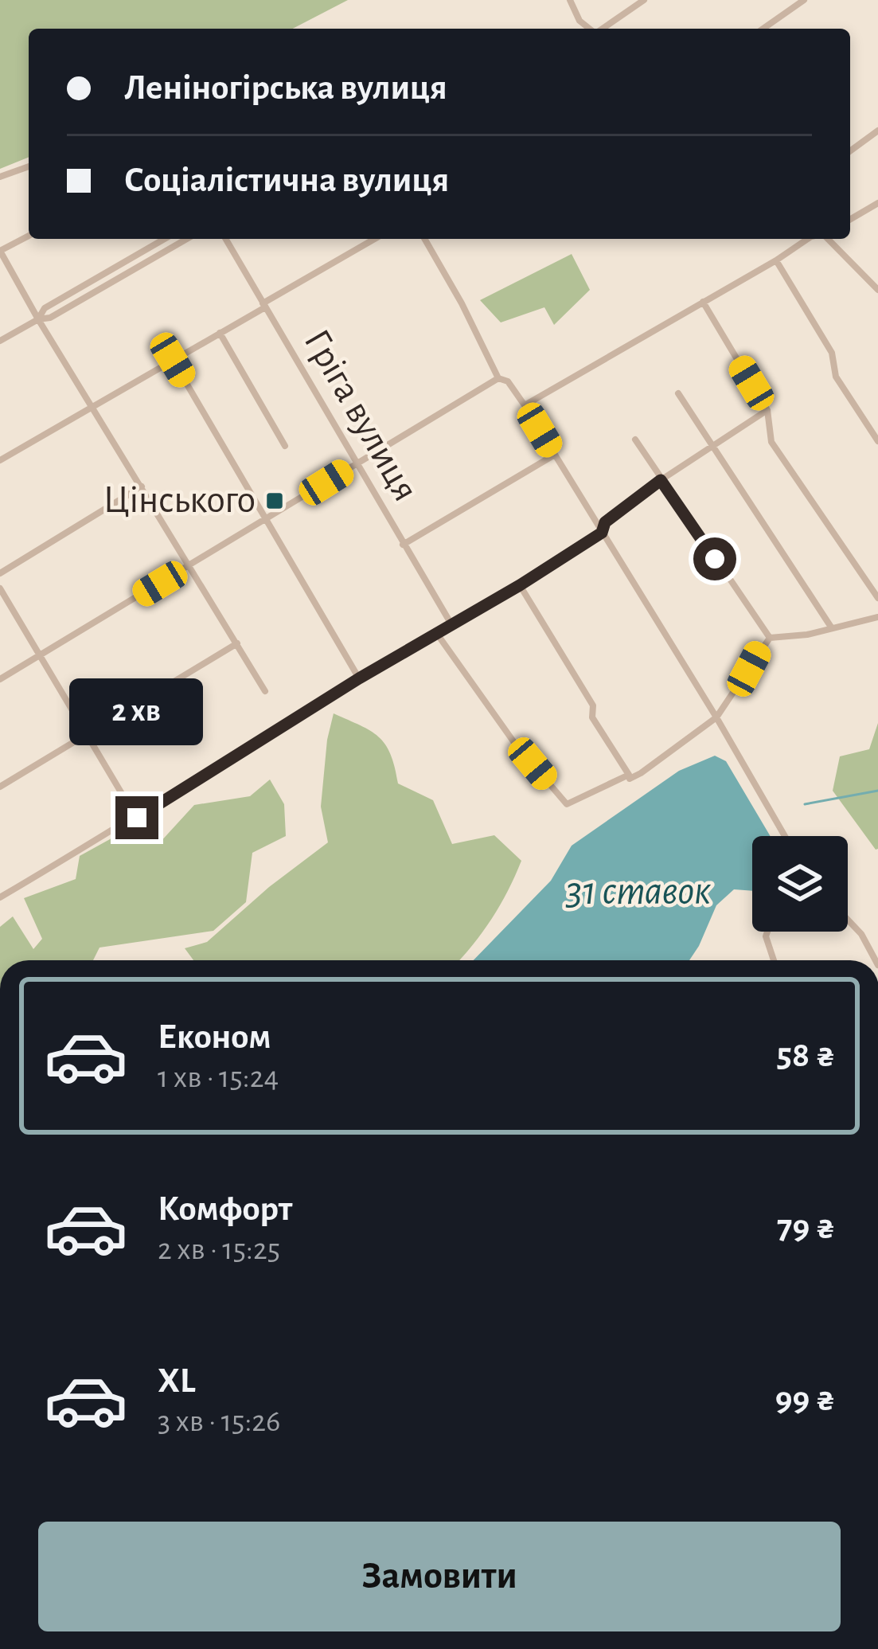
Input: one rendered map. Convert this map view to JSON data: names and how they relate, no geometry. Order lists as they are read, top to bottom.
{
  "streets": {
    "street": ["Гріга вулиця"]
  },
  "water": ["31 ставок"],
  "places": {
    "transit": ["Цінського"]
  },
  "page": {
    "banner": ["Леніногірська вулиця", "Соціалістична вулиця"],
    "bubble": "2 хв",
    "list": [
      {
        "name": "Економ",
        "note": "1 хв · 15:24",
        "value": "58 ₴"
      },
      {
        "name": "Комфорт",
        "note": "2 хв · 15:25",
        "value": "79 ₴"
      },
      {
        "name": "XL",
        "note": "3 хв · 15:26",
        "value": "99 ₴"
      }
    ],
    "buttons": "Замовити"
  }
}
